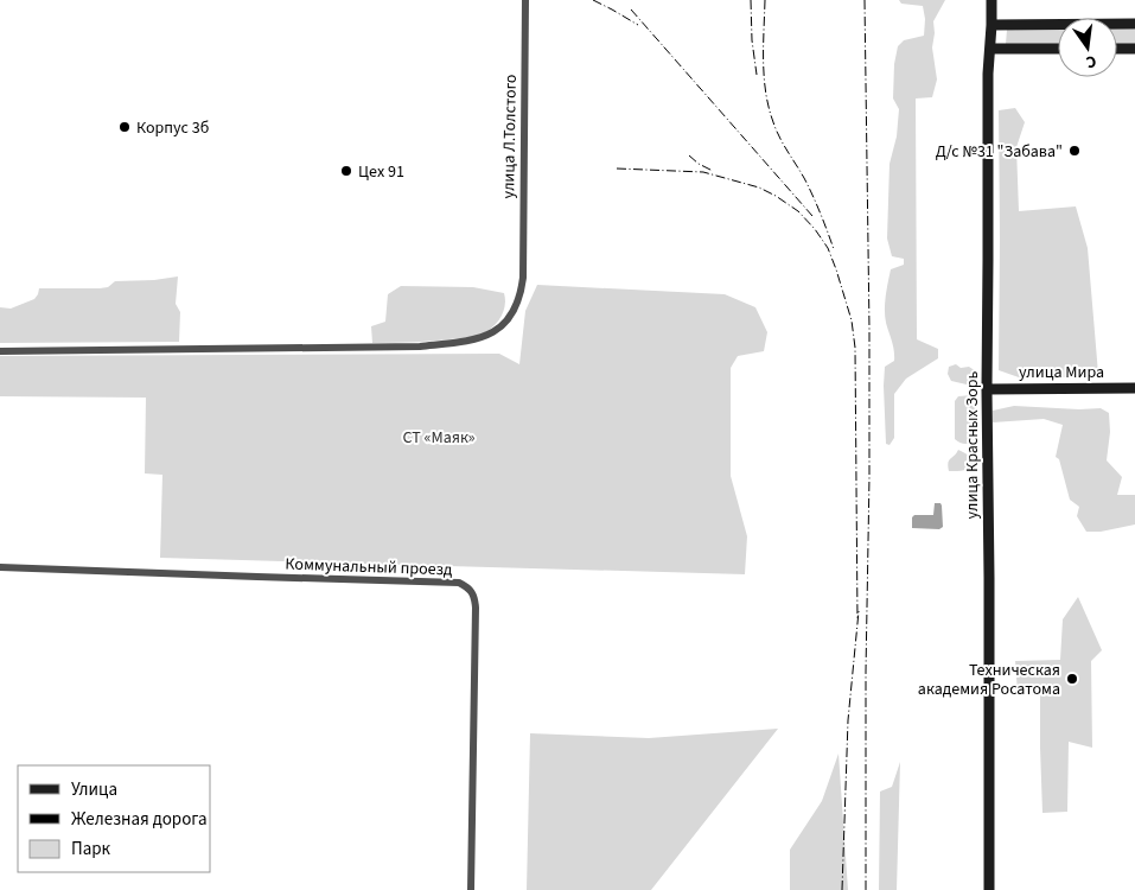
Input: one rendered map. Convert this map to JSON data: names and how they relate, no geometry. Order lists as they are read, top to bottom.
{
  "streets": {
    "street": [
      "улица Л.Толстого",
      "улица Мира",
      "улица Красных Зорь",
      "Коммунальный проезд"
    ]
  },
  "crossings": [
    ["улица Мира", "улица Красных Зорь"]
  ],
  "parks": ["СТ «Маяк»"],
  "places": [
    "Корпус 3б",
    "Д/с №31 \"Забава\"",
    "Цех 91",
    "Техническая академия Росатома"
  ],
  "legend": ["Улица", "Железная дорога", "Парк"],
  "north": "bottom"
}
